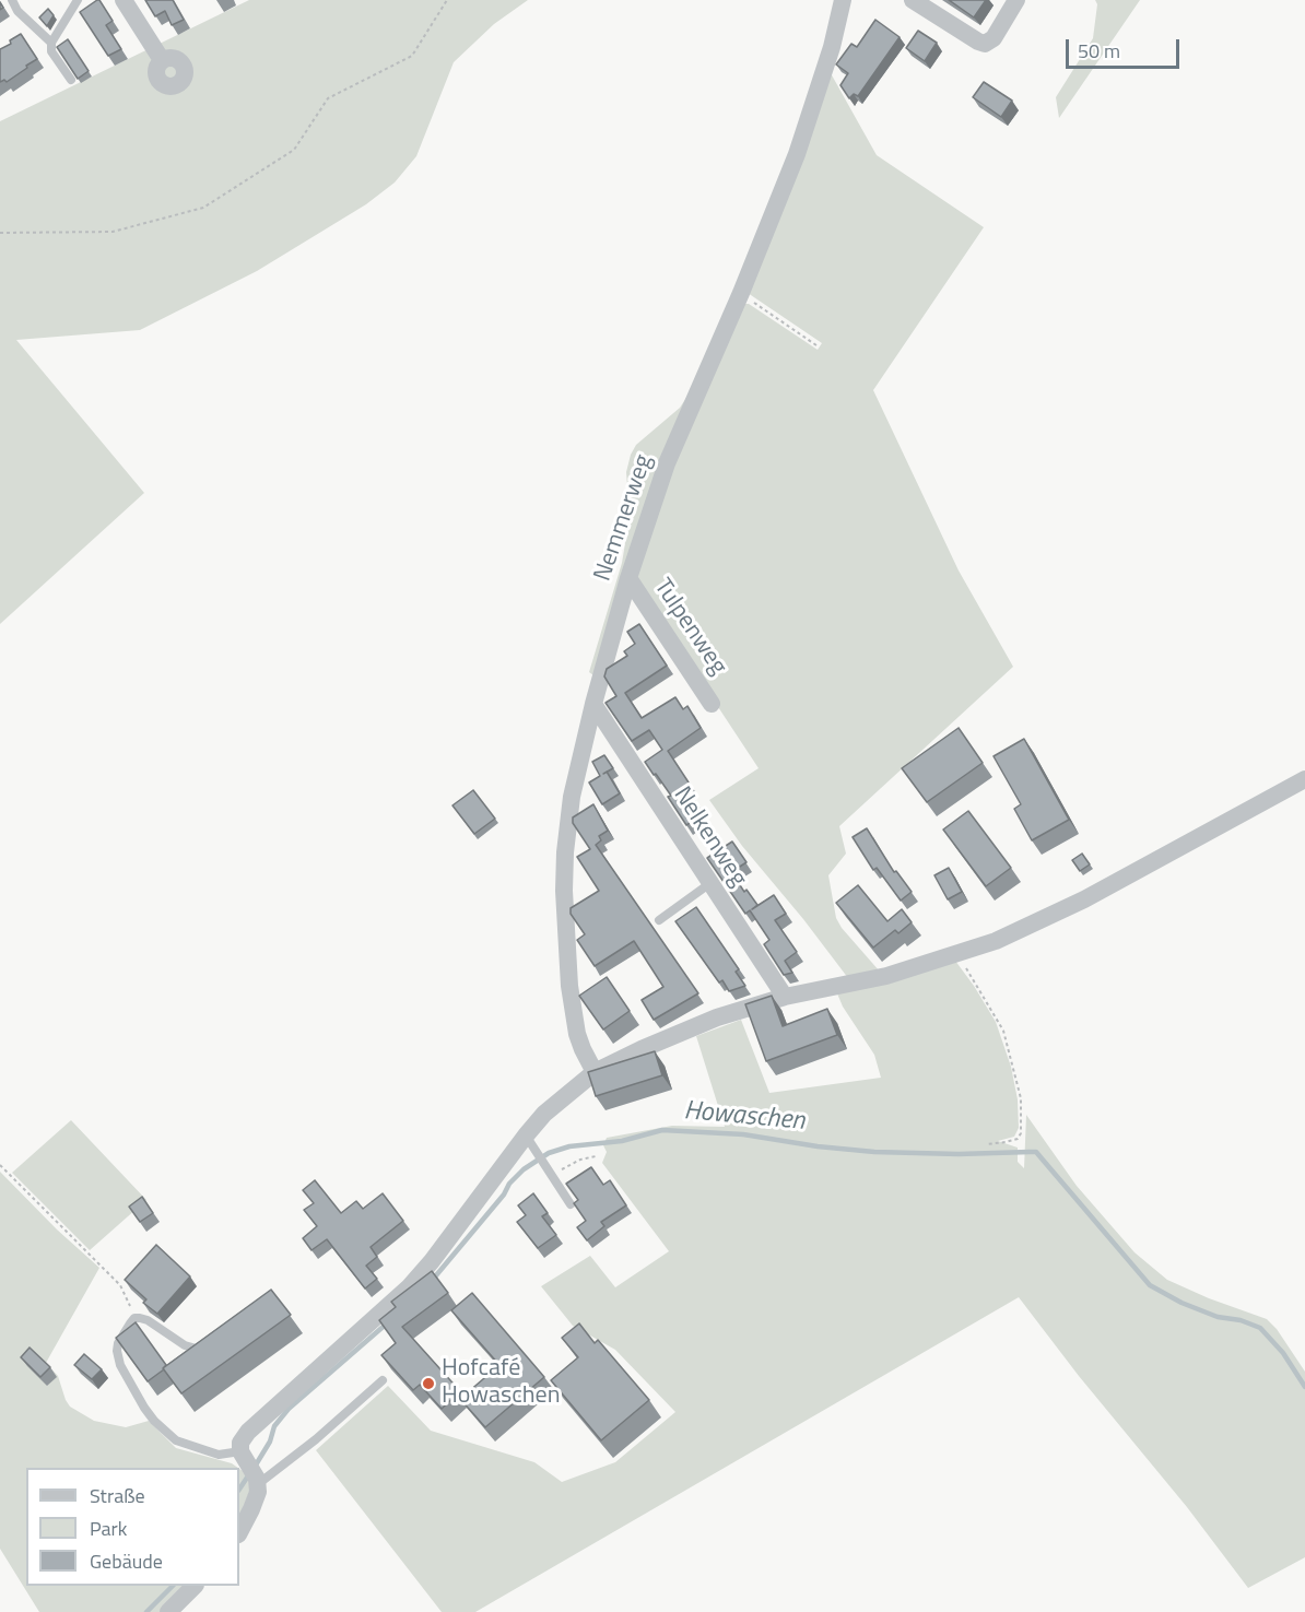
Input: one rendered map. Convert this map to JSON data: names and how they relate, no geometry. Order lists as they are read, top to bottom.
{
  "streets": {
    "street": ["Nemmerweg", "Tulpenweg", "Nelkenweg"]
  },
  "crossings": [
    ["Nemmerweg", "Tulpenweg"],
    ["Nemmerweg", "Nelkenweg"]
  ],
  "water": ["Howaschen"],
  "places": ["Hofcafé Howaschen"],
  "legend": ["Straße", "Park", "Gebäude"],
  "scale_bar": "50 m"
}
